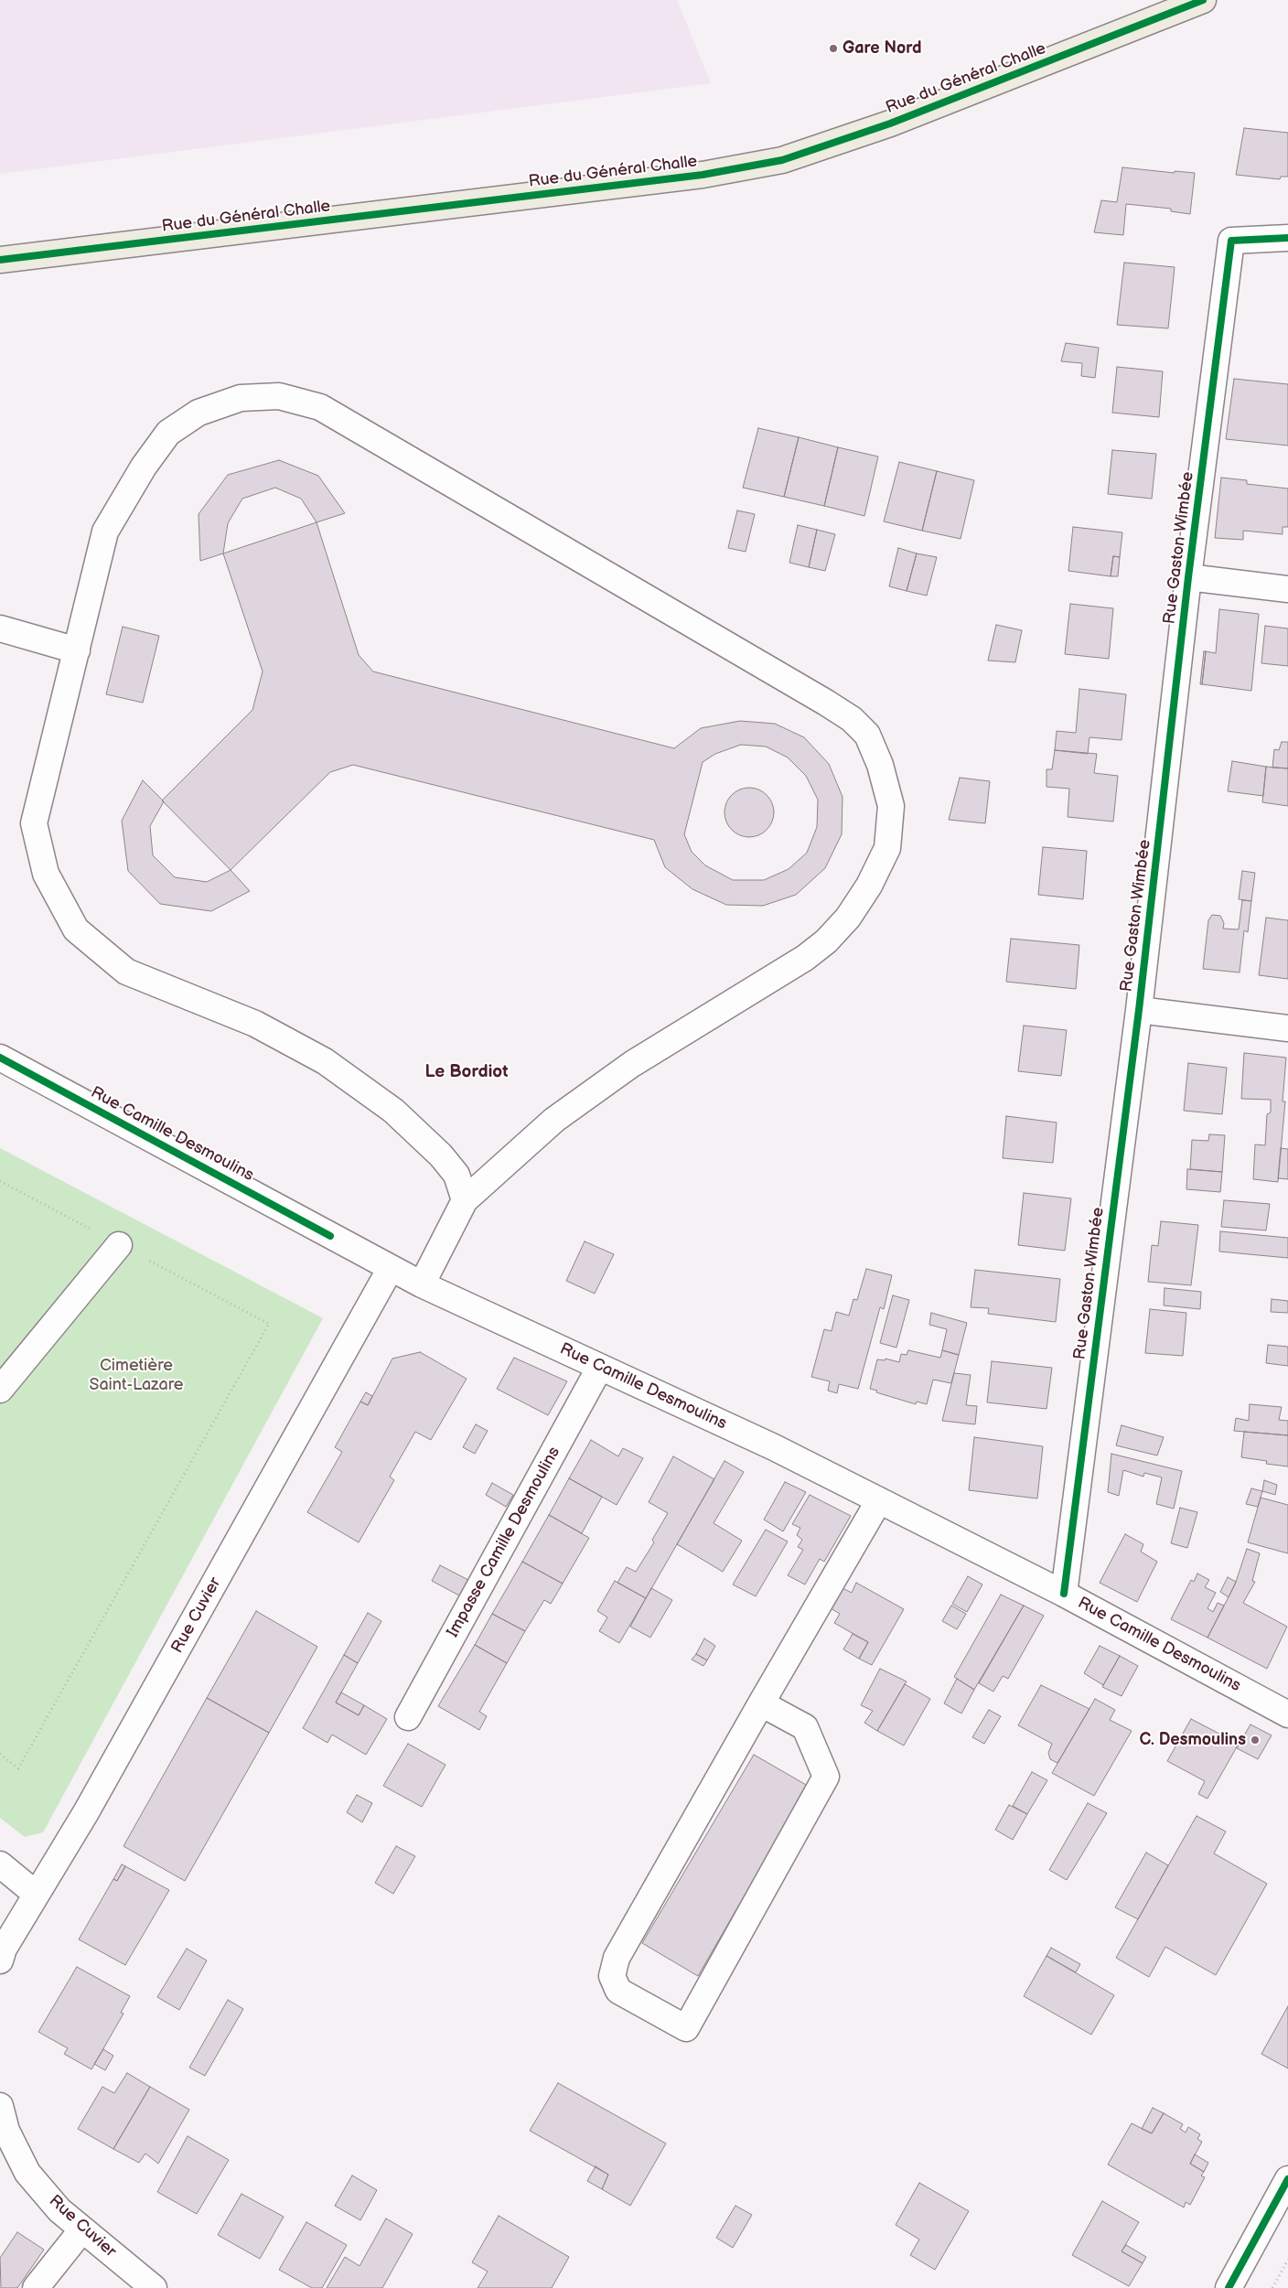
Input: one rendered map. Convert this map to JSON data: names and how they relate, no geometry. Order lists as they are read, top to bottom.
{
  "streets": {
    "main road": ["Rue du Général Challe"],
    "street": [
      "Rue Gaston Wimbée",
      "Rue Camille Desmoulins",
      "Impasse Camille Desmoulins",
      "Rue Cuvier"
    ]
  },
  "crossings": [
    ["Rue Gaston Wimbée", "Rue Camille Desmoulins"],
    ["Rue Camille Desmoulins", "Impasse Camille Desmoulins"],
    ["Rue Camille Desmoulins", "Rue Cuvier"]
  ],
  "districts": ["Le Bordiot"],
  "parks": ["Cimetière Saint-Lazare"],
  "places": ["Gare Nord", "C. Desmoulins"]
}
